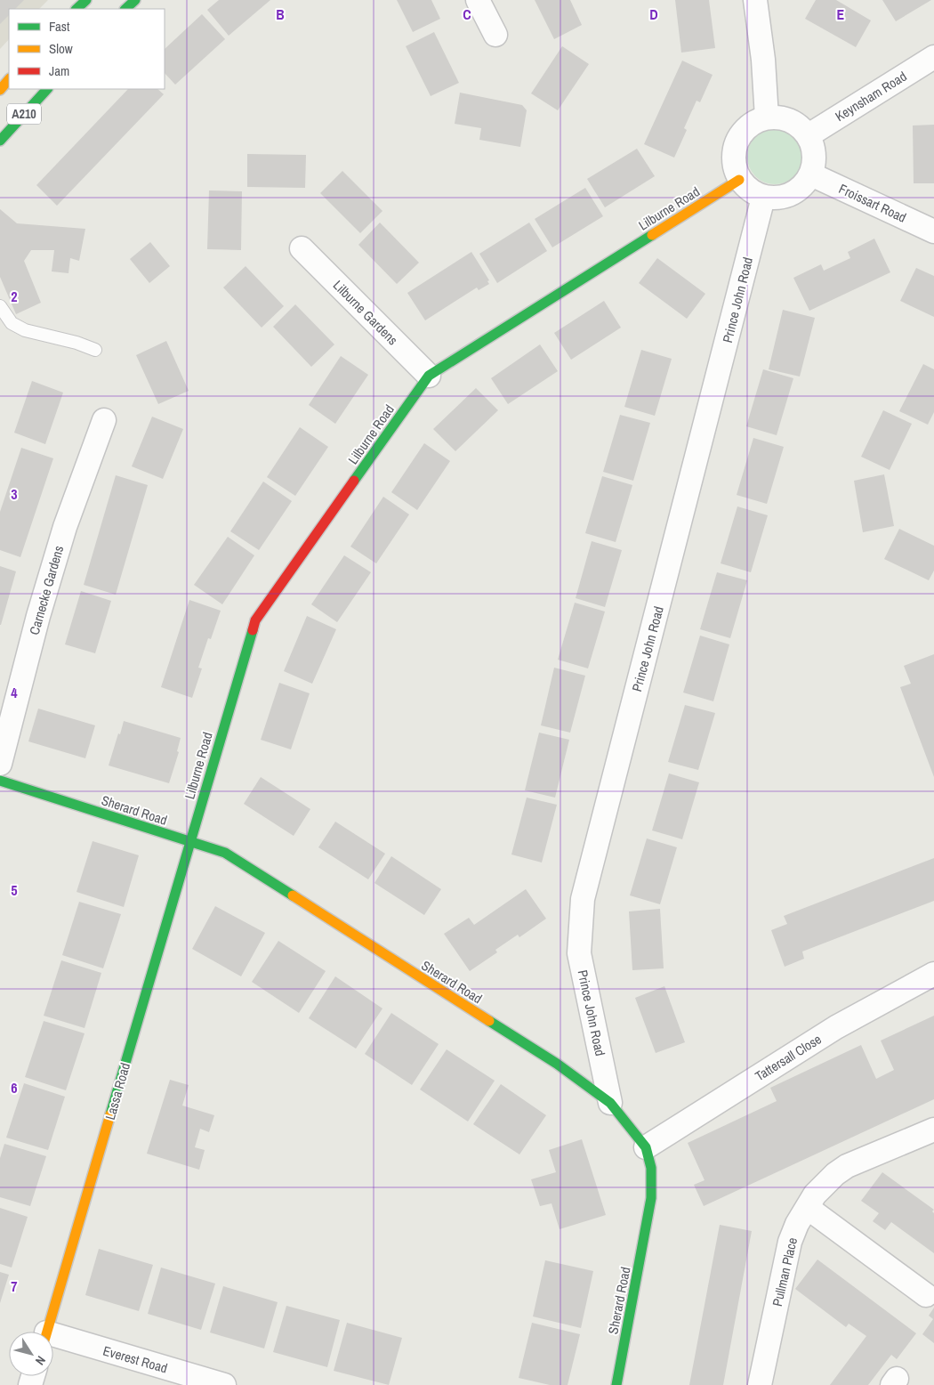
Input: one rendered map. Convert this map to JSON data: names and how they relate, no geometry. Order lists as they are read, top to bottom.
{
  "streets": {
    "street": [
      "Keynsham Road",
      "A210",
      "Froissart Road",
      "Lilburne Road",
      "Prince John Road",
      "Lilburne Gardens",
      "Carnecke Gardens",
      "Sherard Road",
      "Tattersall Close",
      "Lassa Road",
      "Pullman Place",
      "Everest Road"
    ]
  },
  "crossings": [
    ["Keynsham Road", "Froissart Road"],
    ["Keynsham Road", "Lilburne Road"],
    ["Keynsham Road", "Prince John Road"],
    ["Froissart Road", "Lilburne Road"],
    ["Froissart Road", "Prince John Road"],
    ["Lilburne Road", "Prince John Road"],
    ["Lilburne Road", "Lilburne Gardens"],
    ["Lilburne Road", "Sherard Road"],
    ["Lilburne Road", "Lassa Road"],
    ["Prince John Road", "Sherard Road"],
    ["Sherard Road", "Tattersall Close"],
    ["Sherard Road", "Lassa Road"]
  ],
  "legend": ["Fast", "Slow", "Jam"],
  "north": "bottom right",
  "grid": {
    "columns": [
      "B",
      "C",
      "D",
      "E"
    ],
    "rows": [
      "2",
      "3",
      "4",
      "5",
      "6",
      "7"
    ]
  }
}
